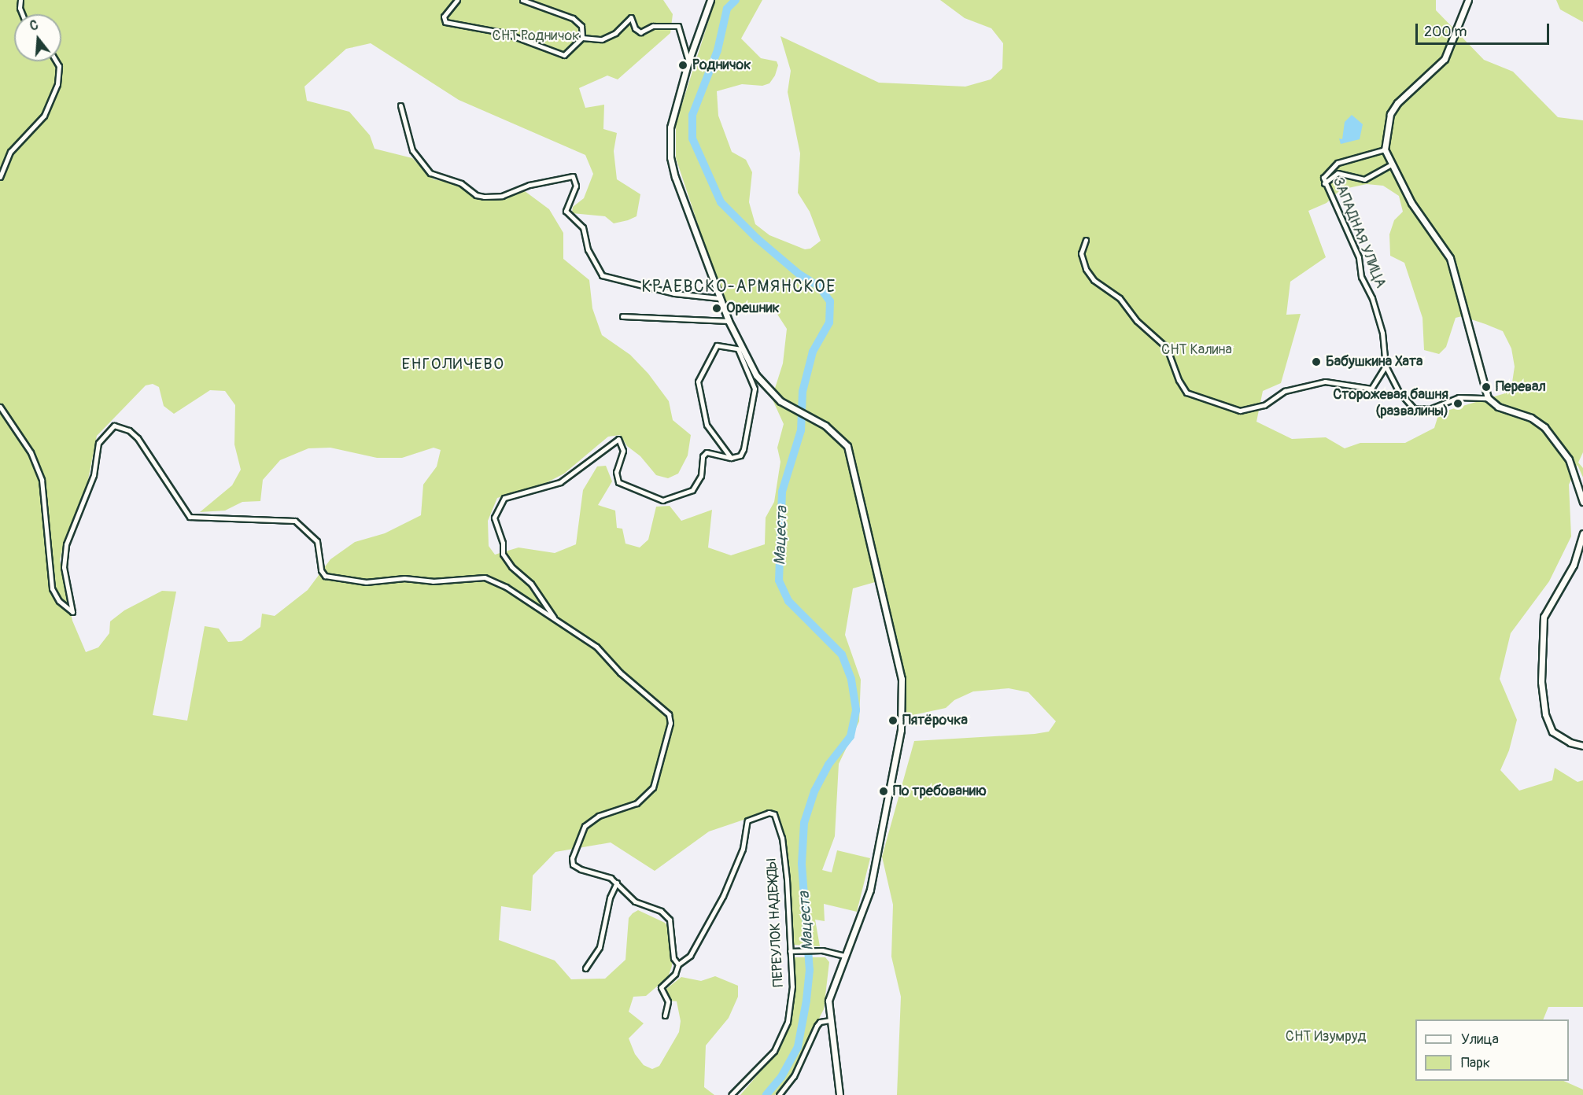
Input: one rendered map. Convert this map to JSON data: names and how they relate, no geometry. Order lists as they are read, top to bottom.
{
  "streets": {
    "street": ["ЗАПАДНАЯ УЛИЦА", "ПЕРЕУЛОК НАДЕЖДЫ"]
  },
  "districts": ["КРАЕВСКО-АРМЯНСКОЕ", "ЕНГОЛИЧЕВО"],
  "water": ["Мацеста"],
  "parks": ["СНТ Родничок", "СНТ Калина", "СНТ Изумруд"],
  "places": [
    "Родничок",
    "Орешник",
    "Бабушкина Хата",
    "Перевал",
    "Сторожевая башня (развалины)",
    "Пятёрочка",
    "По требованию"
  ],
  "legend": ["Улица", "Парк"],
  "scale_bar": "200 m",
  "north": "top"
}
